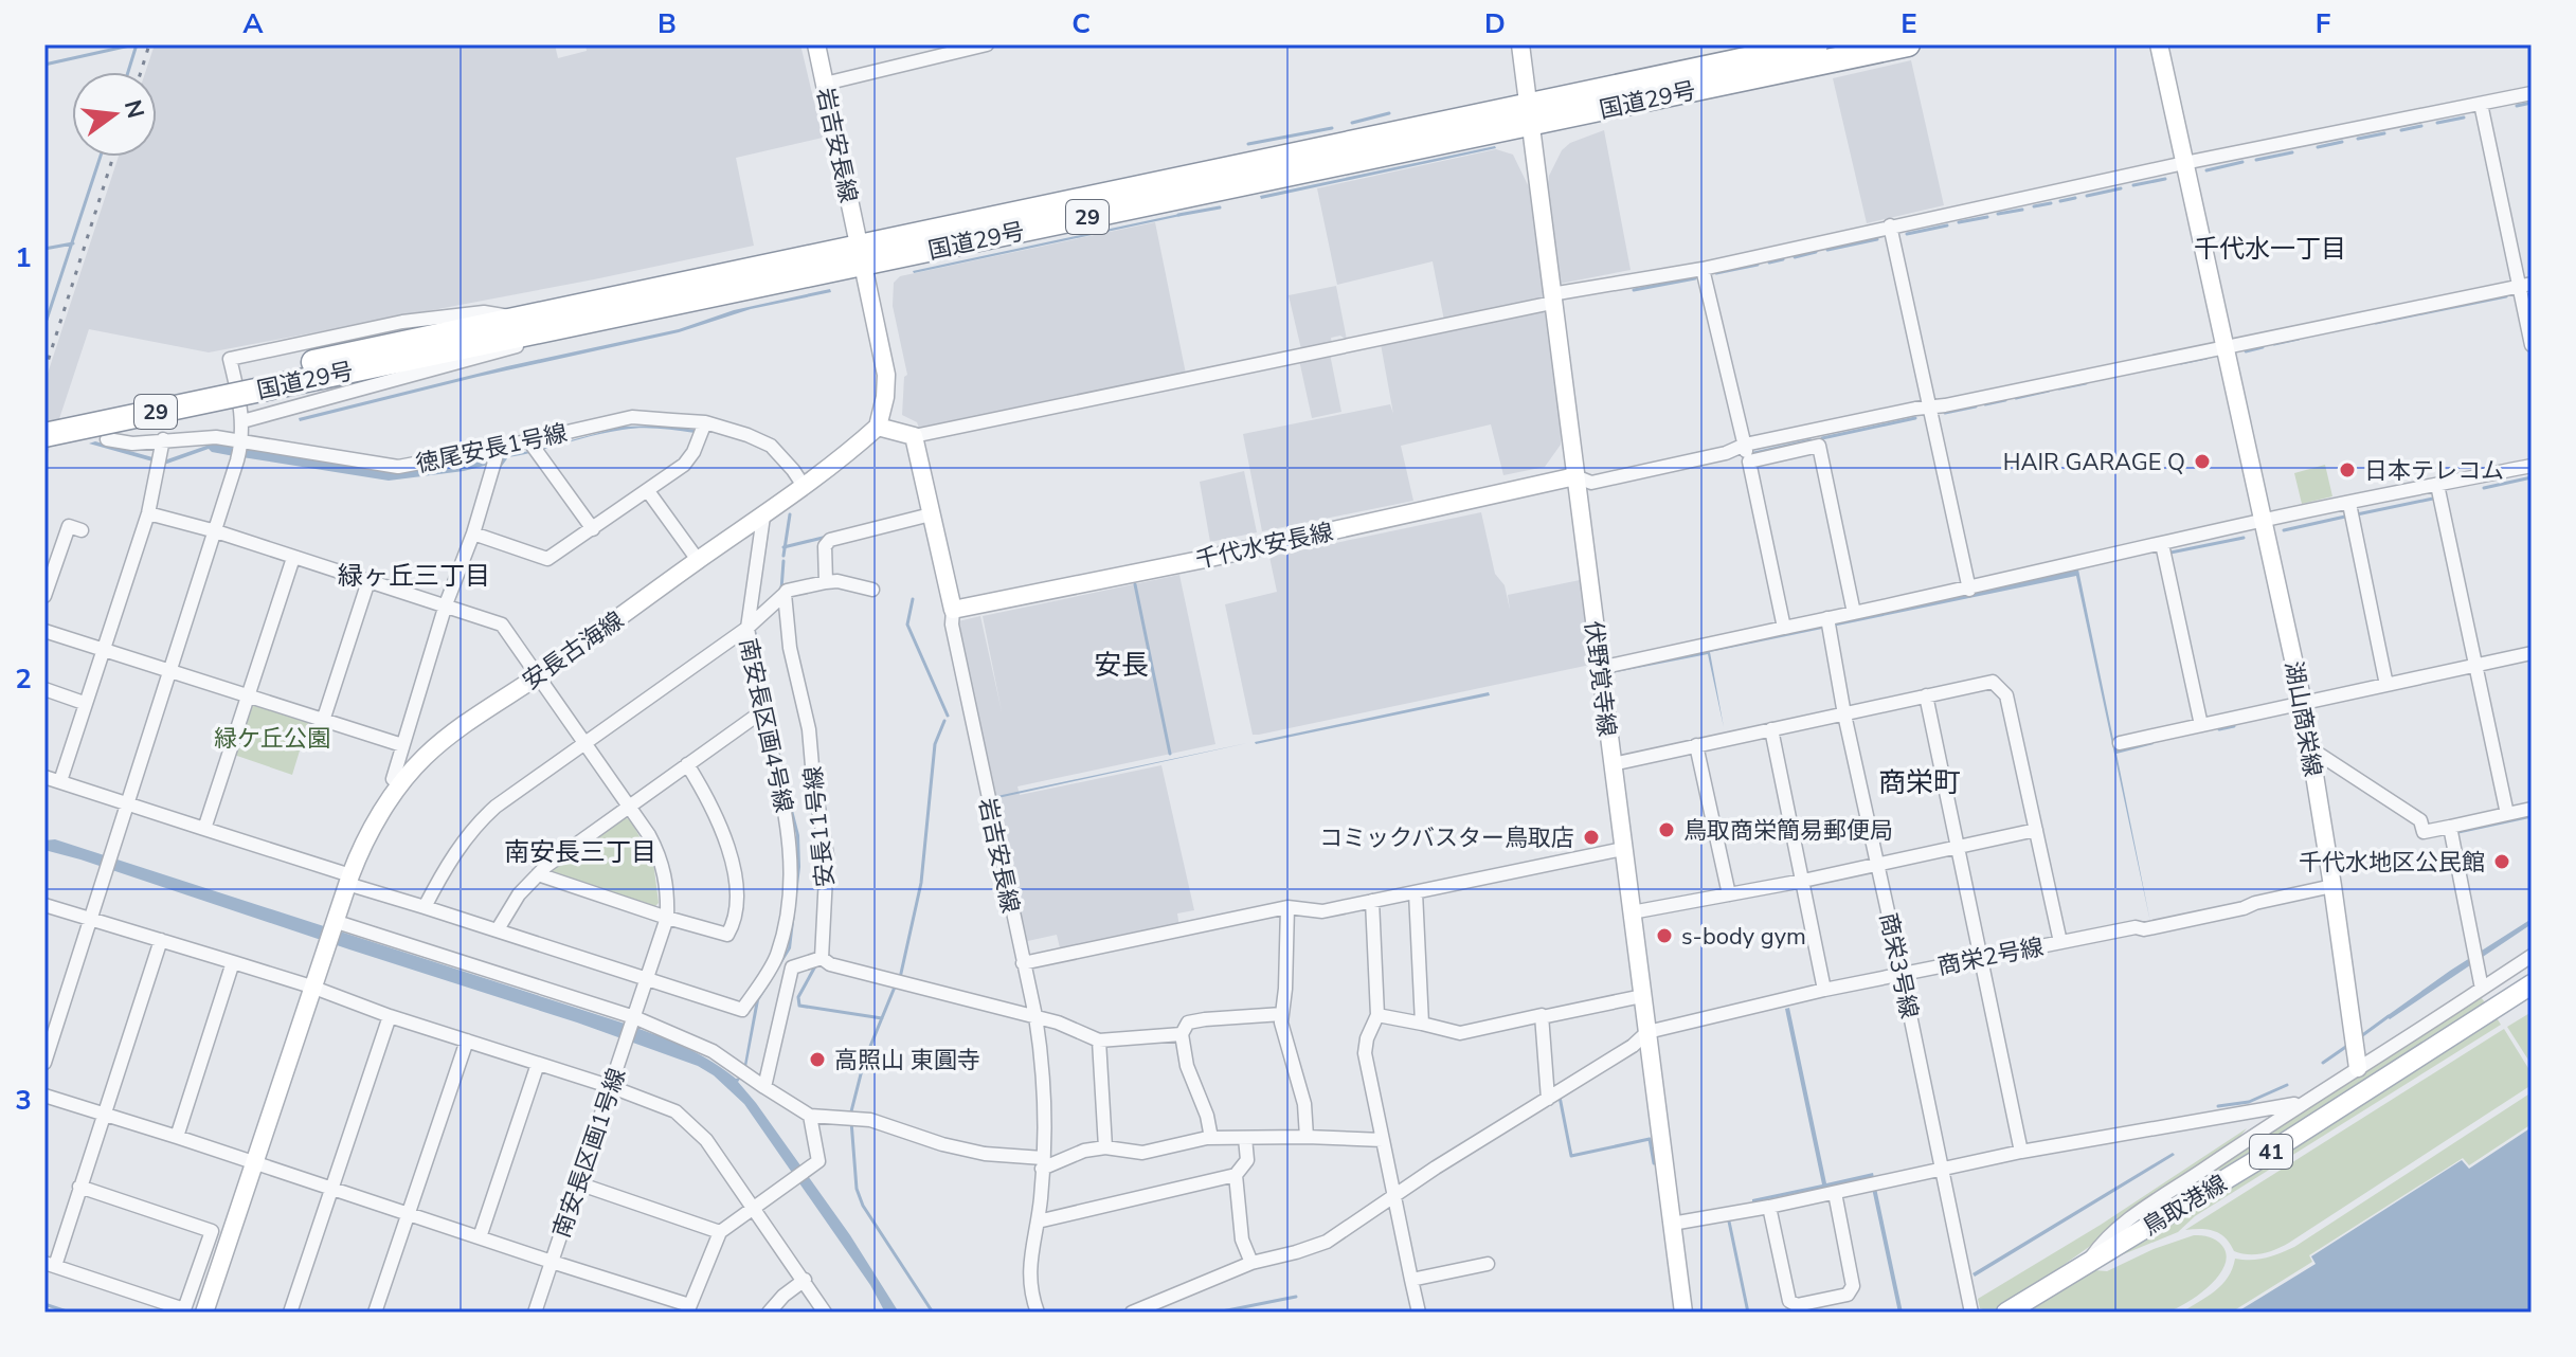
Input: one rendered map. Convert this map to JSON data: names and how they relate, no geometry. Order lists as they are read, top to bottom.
{
  "streets": {
    "highway": ["国道29号", "29"],
    "main road": ["41", "鳥取港線"],
    "street": [
      "岩吉安長線",
      "徳尾安長1号線",
      "千代水安長線",
      "安長古海線",
      "伏野覚寺線",
      "湖山商栄線",
      "南安長区画4号線",
      "安長11号線",
      "商栄2号線",
      "商栄3号線",
      "南安長区画1号線"
    ]
  },
  "crossings": [
    ["国道29号", "岩吉安長線"],
    ["国道29号", "伏野覚寺線"],
    ["岩吉安長線", "千代水安長線"],
    ["岩吉安長線", "安長古海線"],
    ["徳尾安長1号線", "安長古海線"],
    ["千代水安長線", "伏野覚寺線"],
    ["安長古海線", "南安長区画1号線"],
    ["伏野覚寺線", "商栄2号線"],
    ["湖山商栄線", "商栄2号線"],
    ["南安長区画4号線", "南安長区画1号線"],
    ["商栄2号線", "商栄3号線"]
  ],
  "districts": [
    "千代水一丁目",
    "緑ヶ丘三丁目",
    "安長",
    "商栄町",
    "南安長三丁目"
  ],
  "parks": ["緑ケ丘公園"],
  "places": [
    "HAIR GARAGE Q",
    "日本テレコム",
    "鳥取商栄簡易郵便局",
    "コミックバスター鳥取店",
    "千代水地区公民館",
    "s-body gym",
    "高照山 東圓寺"
  ],
  "north": "right",
  "grid": {
    "columns": [
      "A",
      "B",
      "C",
      "D",
      "E",
      "F"
    ],
    "rows": ["1", "2", "3"]
  }
}
